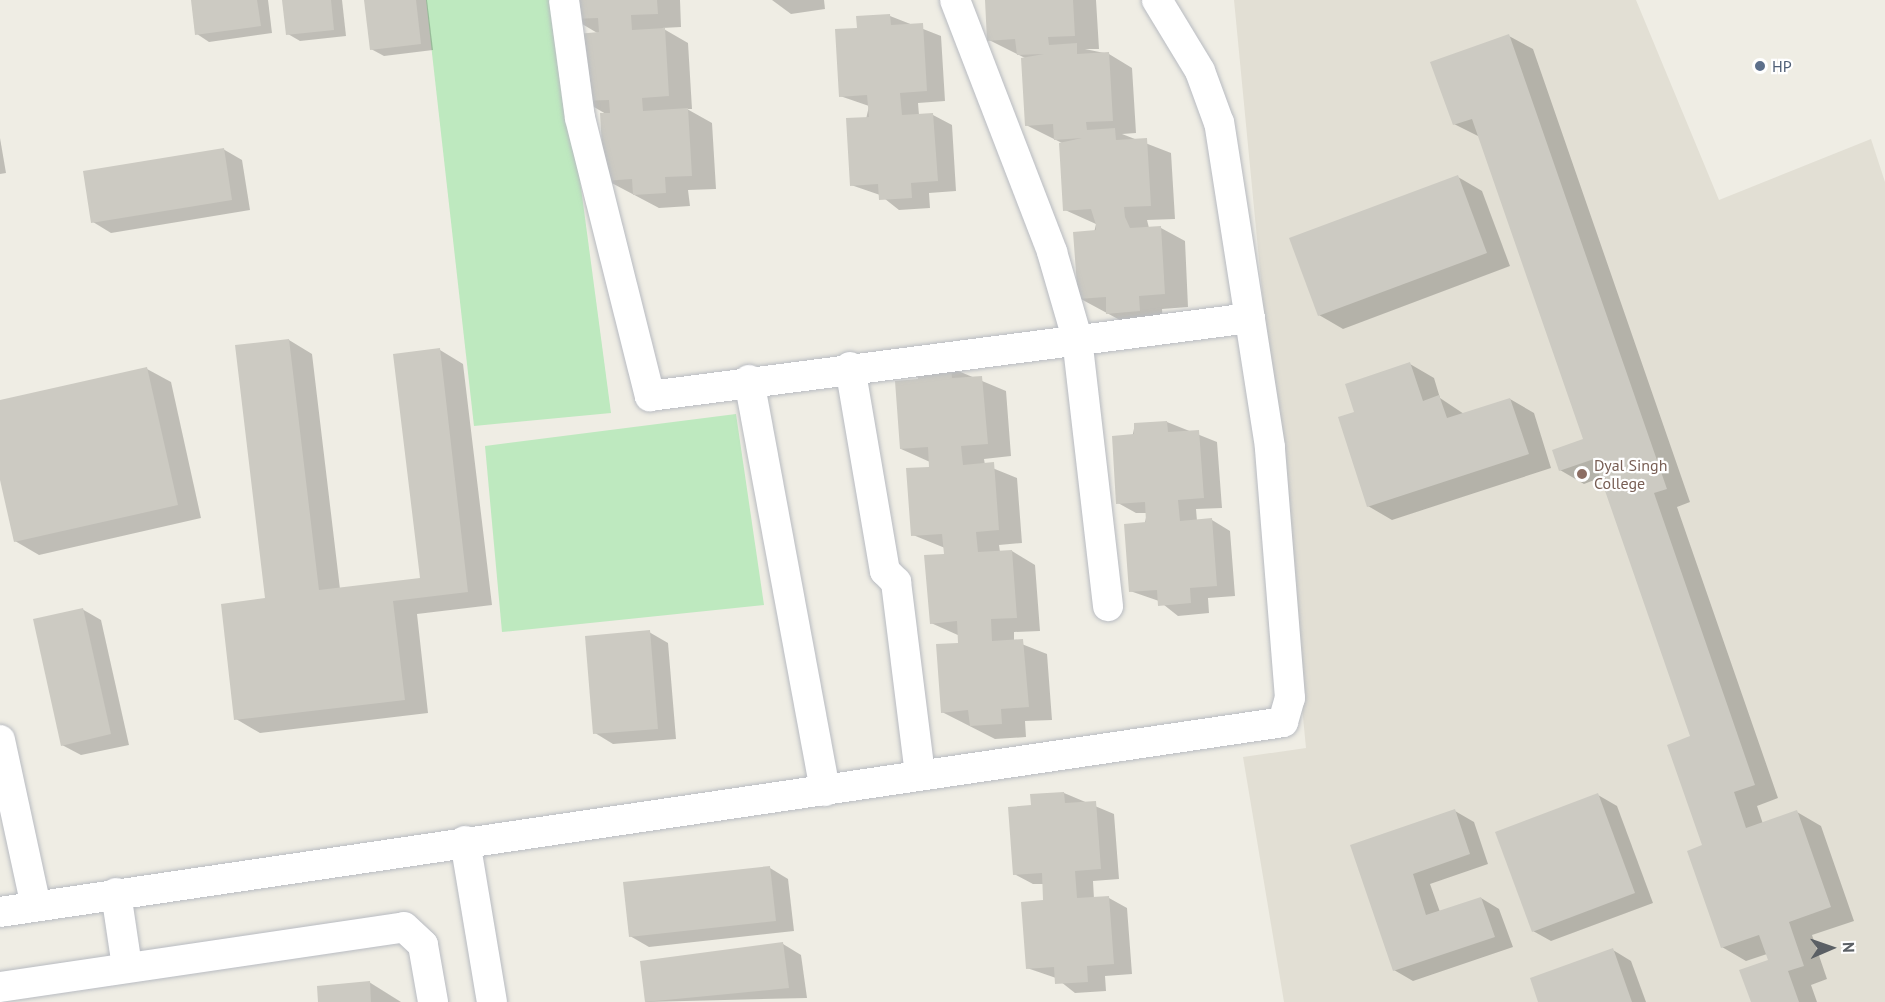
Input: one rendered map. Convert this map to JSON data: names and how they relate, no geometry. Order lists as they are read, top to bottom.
{
  "places": ["HP", "Dyal Singh College"],
  "north": "right"
}
